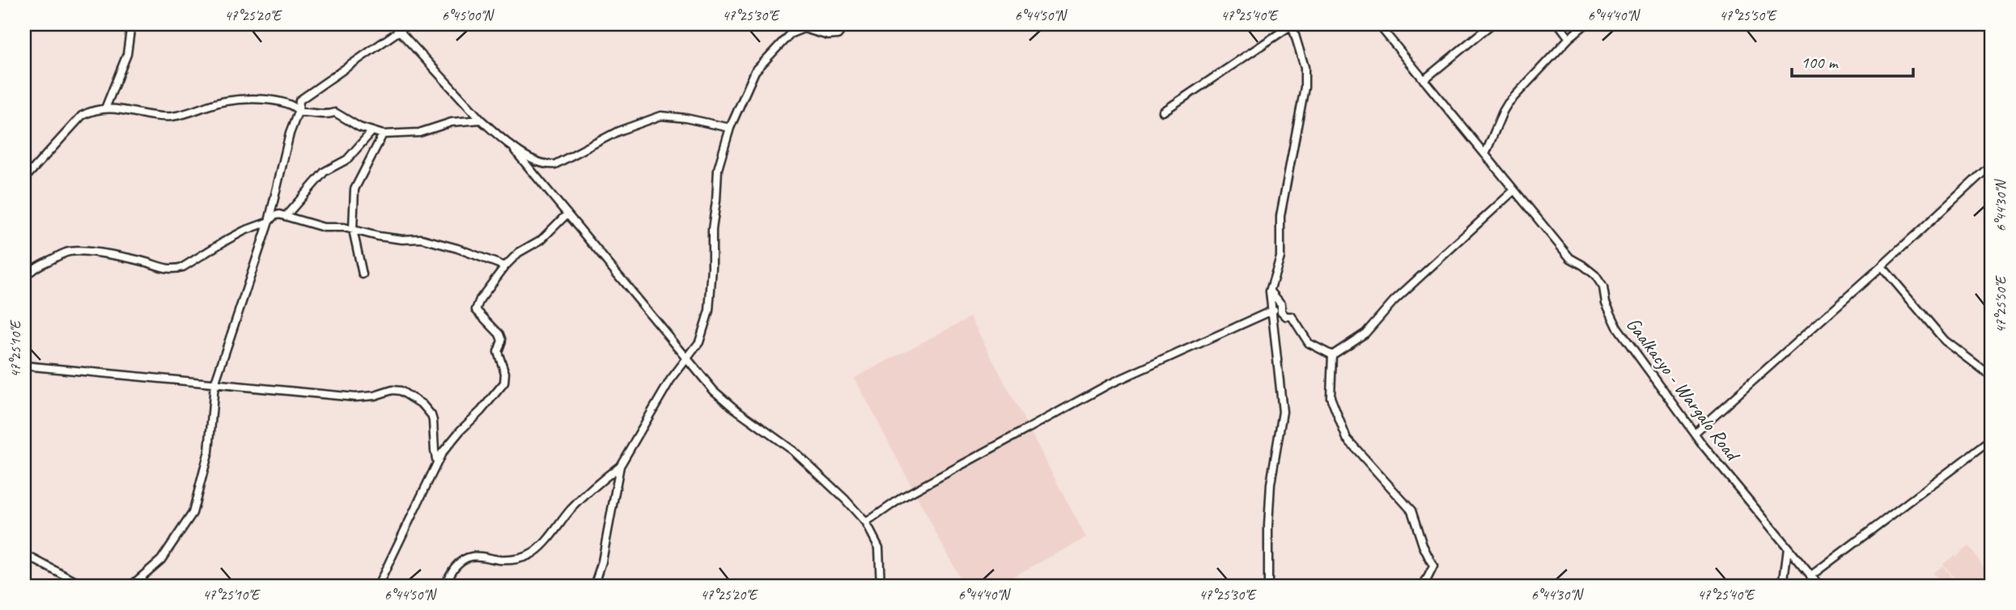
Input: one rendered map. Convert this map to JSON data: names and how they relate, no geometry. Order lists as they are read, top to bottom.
{
  "streets": {
    "street": ["Gaalkacyo - Wargalo Road"]
  },
  "scale_bar": "100 m",
  "coordinates": [
    "47°25'20\"E",
    "6°45'00\"N",
    "47°25'30\"E",
    "6°44'50\"N",
    "47°25'40\"E",
    "6°44'40\"N",
    "47°25'50\"E",
    "6°44'30\"N",
    "47°25'10\"E"
  ]
}
